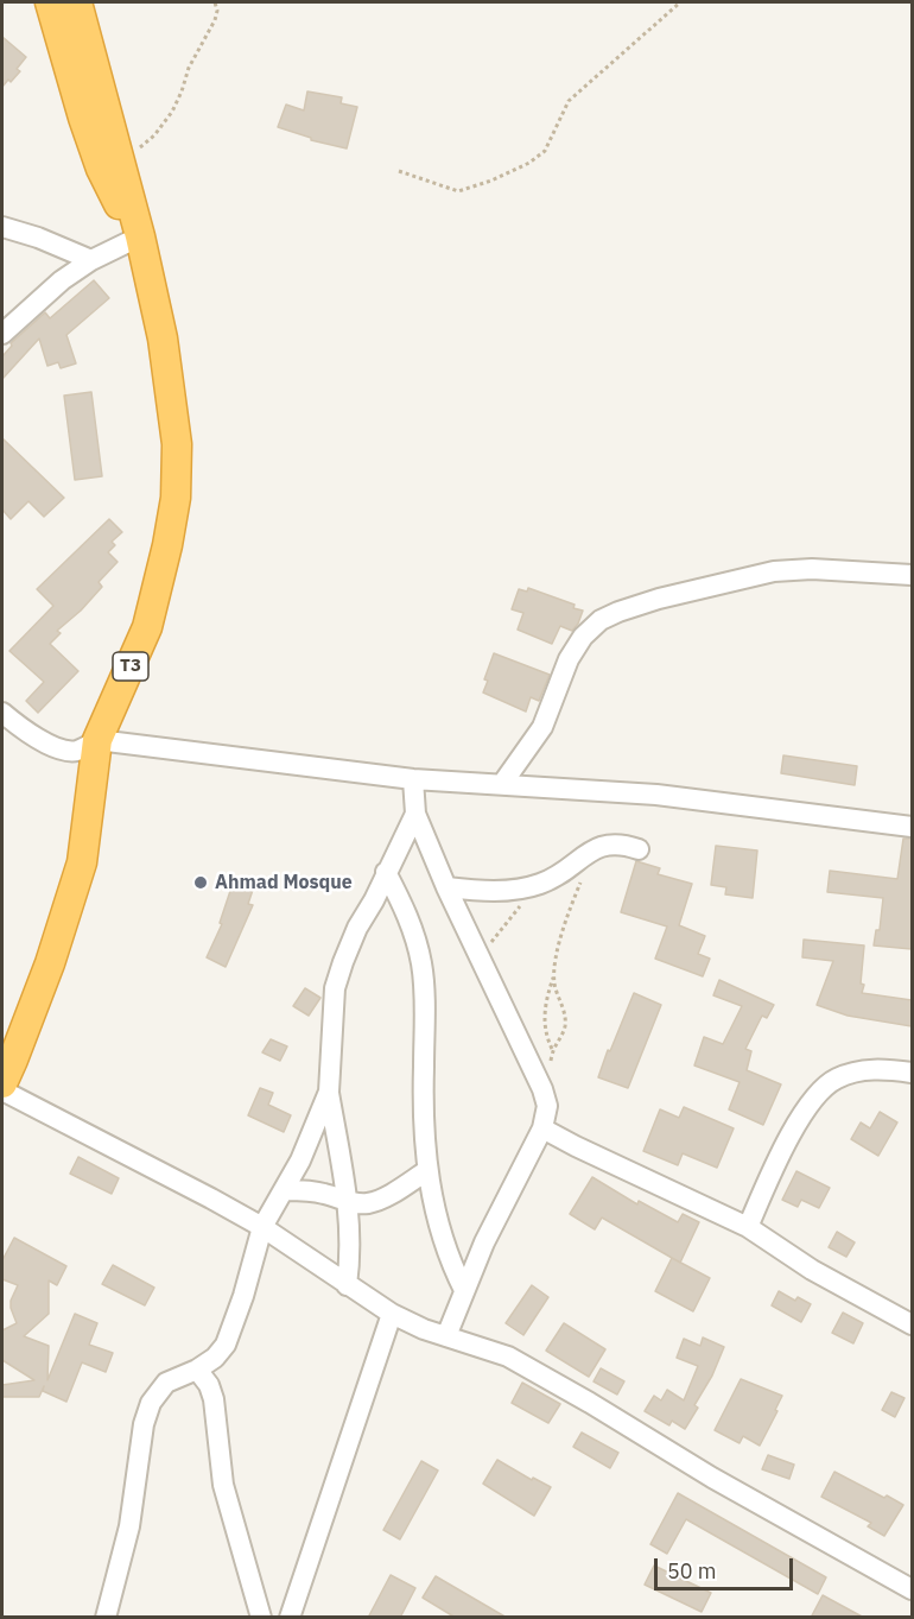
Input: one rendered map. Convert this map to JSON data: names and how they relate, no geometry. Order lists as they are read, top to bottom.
{
  "streets": {
    "highway": ["T3"]
  },
  "places": ["Ahmad Mosque"],
  "scale_bar": "50 m"
}
